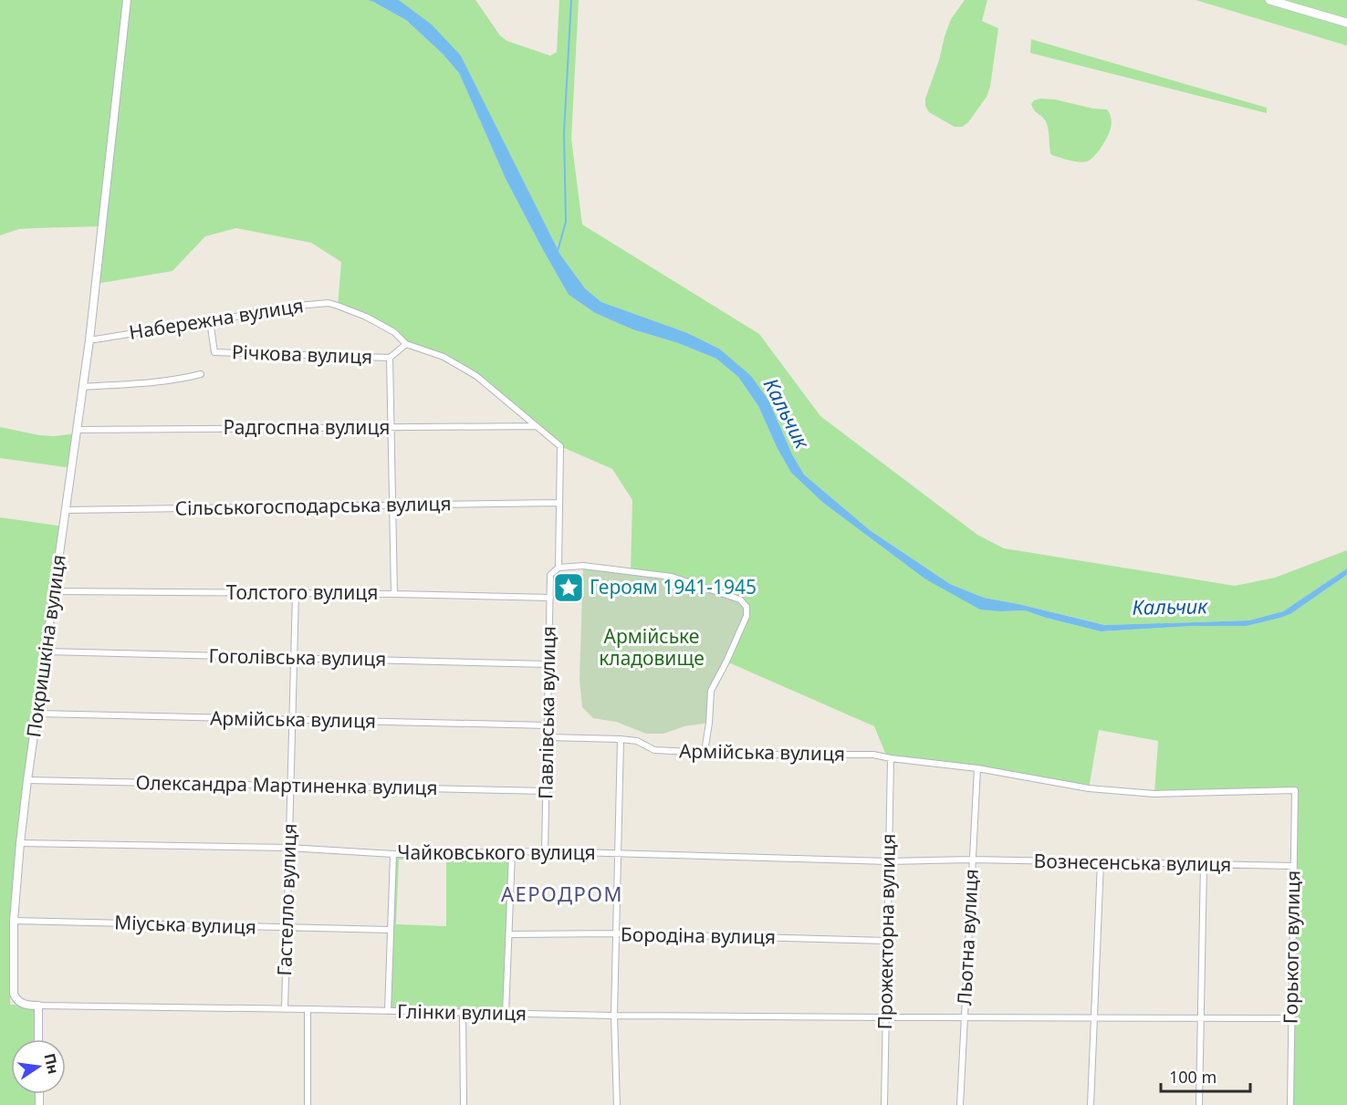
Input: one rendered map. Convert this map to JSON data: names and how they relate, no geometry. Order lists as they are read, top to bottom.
{
  "streets": {
    "street": [
      "Набережна вулиця",
      "Річкова вулиця",
      "Радгоспна вулиця",
      "Сільськогосподарська вулиця",
      "Толстого вулиця",
      "Покришкіна вулиця",
      "Гоголівська вулиця",
      "Павлівська вулиця",
      "Армійська вулиця",
      "Олександра Мартиненка вулиця",
      "Чайковського вулиця",
      "Вознесенська вулиця",
      "Гастелло вулиця",
      "Міуська вулиця",
      "Прожекторна вулиця",
      "Бородіна вулиця",
      "Льотна вулиця",
      "Горького вулиця",
      "Глінки вулиця"
    ]
  },
  "crossings": [
    ["Набережна вулиця", "Річкова вулиця"],
    ["Набережна вулиця", "Радгоспна вулиця"],
    ["Набережна вулиця", "Покришкіна вулиця"],
    ["Набережна вулиця", "Павлівська вулиця"],
    ["Радгоспна вулиця", "Покришкіна вулиця"],
    ["Радгоспна вулиця", "Павлівська вулиця"],
    ["Сільськогосподарська вулиця", "Покришкіна вулиця"],
    ["Сільськогосподарська вулиця", "Павлівська вулиця"],
    ["Толстого вулиця", "Покришкіна вулиця"],
    ["Толстого вулиця", "Павлівська вулиця"],
    ["Толстого вулиця", "Гастелло вулиця"],
    ["Покришкіна вулиця", "Гоголівська вулиця"],
    ["Покришкіна вулиця", "Армійська вулиця"],
    ["Покришкіна вулиця", "Олександра Мартиненка вулиця"],
    ["Покришкіна вулиця", "Чайковського вулиця"],
    ["Покришкіна вулиця", "Міуська вулиця"],
    ["Покришкіна вулиця", "Глінки вулиця"],
    ["Гоголівська вулиця", "Павлівська вулиця"],
    ["Гоголівська вулиця", "Гастелло вулиця"],
    ["Павлівська вулиця", "Армійська вулиця"],
    ["Павлівська вулиця", "Олександра Мартиненка вулиця"],
    ["Павлівська вулиця", "Чайковського вулиця"],
    ["Армійська вулиця", "Гастелло вулиця"],
    ["Армійська вулиця", "Прожекторна вулиця"],
    ["Армійська вулиця", "Льотна вулиця"],
    ["Армійська вулиця", "Горького вулиця"],
    ["Олександра Мартиненка вулиця", "Гастелло вулиця"],
    ["Чайковського вулиця", "Вознесенська вулиця"],
    ["Чайковського вулиця", "Гастелло вулиця"],
    ["Чайковського вулиця", "Прожекторна вулиця"],
    ["Чайковського вулиця", "Льотна вулиця"],
    ["Вознесенська вулиця", "Льотна вулиця"],
    ["Вознесенська вулиця", "Горького вулиця"],
    ["Гастелло вулиця", "Міуська вулиця"],
    ["Гастелло вулиця", "Глінки вулиця"],
    ["Прожекторна вулиця", "Бородіна вулиця"],
    ["Прожекторна вулиця", "Глінки вулиця"],
    ["Льотна вулиця", "Горького вулиця"],
    ["Льотна вулиця", "Глінки вулиця"],
    ["Горького вулиця", "Глінки вулиця"]
  ],
  "districts": ["АЕРОДРОМ"],
  "water": ["Кальчик"],
  "parks": ["Армійське кладовище"],
  "places": {
    "place": ["Героям 1941-1945"]
  },
  "scale_bar": "100 m",
  "north": "right"
}
